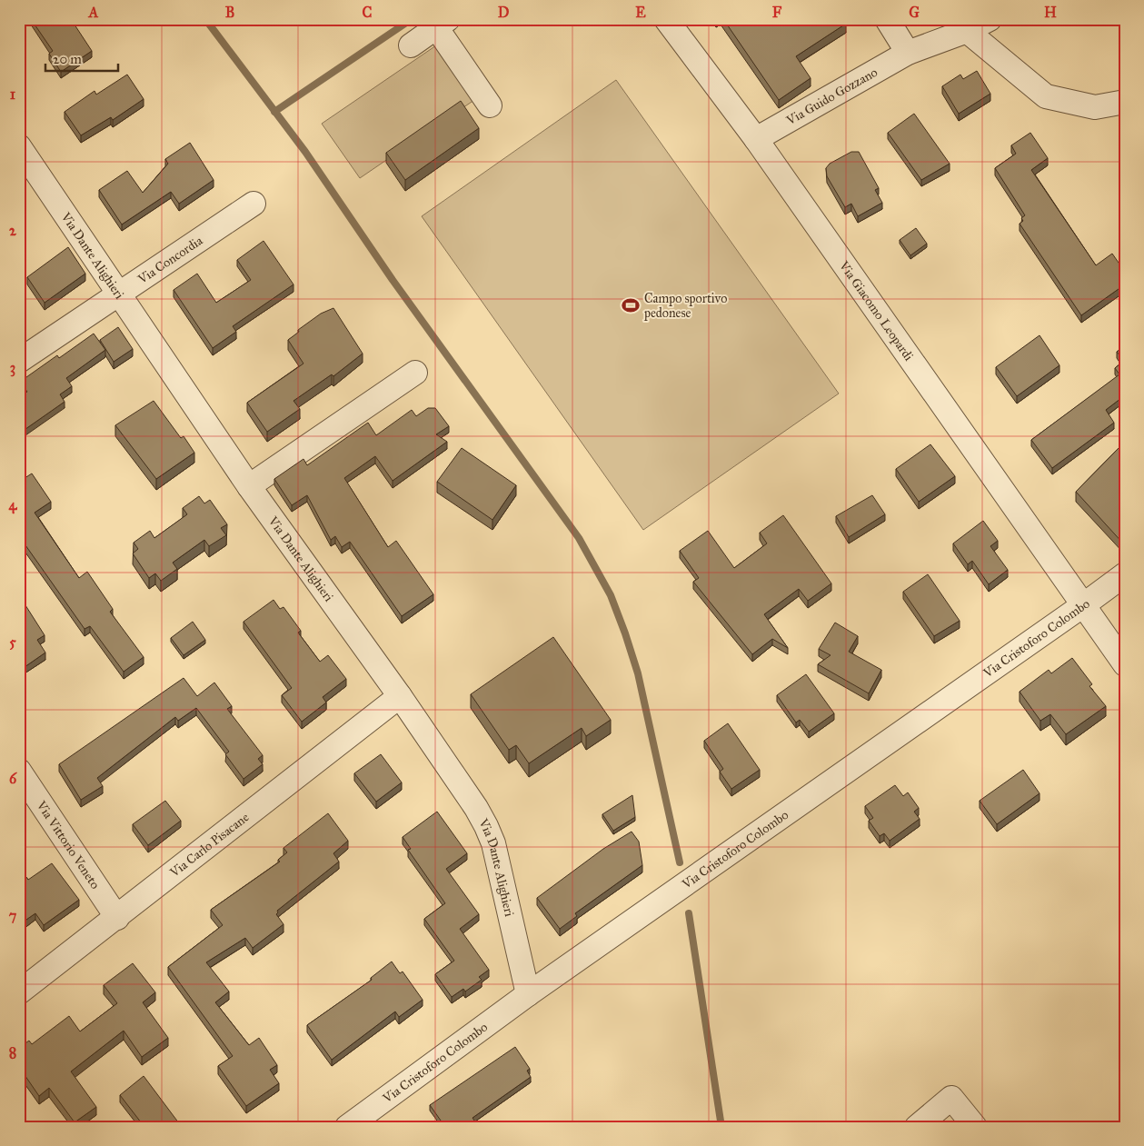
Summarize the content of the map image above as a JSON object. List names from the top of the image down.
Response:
{
  "streets": {
    "street": [
      "Via Guido Gozzano",
      "Via Dante Alighieri",
      "Via Concordia",
      "Via Giacomo Leopardi",
      "Via Cristoforo Colombo",
      "Via Vittorio Veneto",
      "Via Carlo Pisacane"
    ]
  },
  "crossings": [
    ["Via Guido Gozzano", "Via Giacomo Leopardi"],
    ["Via Dante Alighieri", "Via Concordia"],
    ["Via Dante Alighieri", "Via Cristoforo Colombo"],
    ["Via Dante Alighieri", "Via Carlo Pisacane"],
    ["Via Giacomo Leopardi", "Via Cristoforo Colombo"],
    ["Via Vittorio Veneto", "Via Carlo Pisacane"]
  ],
  "places": {
    "sports": ["Campo sportivo pedonese"]
  },
  "scale_bar": "20 m",
  "grid": {
    "columns": [
      "A",
      "B",
      "C",
      "D",
      "E",
      "F",
      "G",
      "H"
    ],
    "rows": [
      "1",
      "2",
      "3",
      "4",
      "5",
      "6",
      "7",
      "8"
    ]
  }
}
